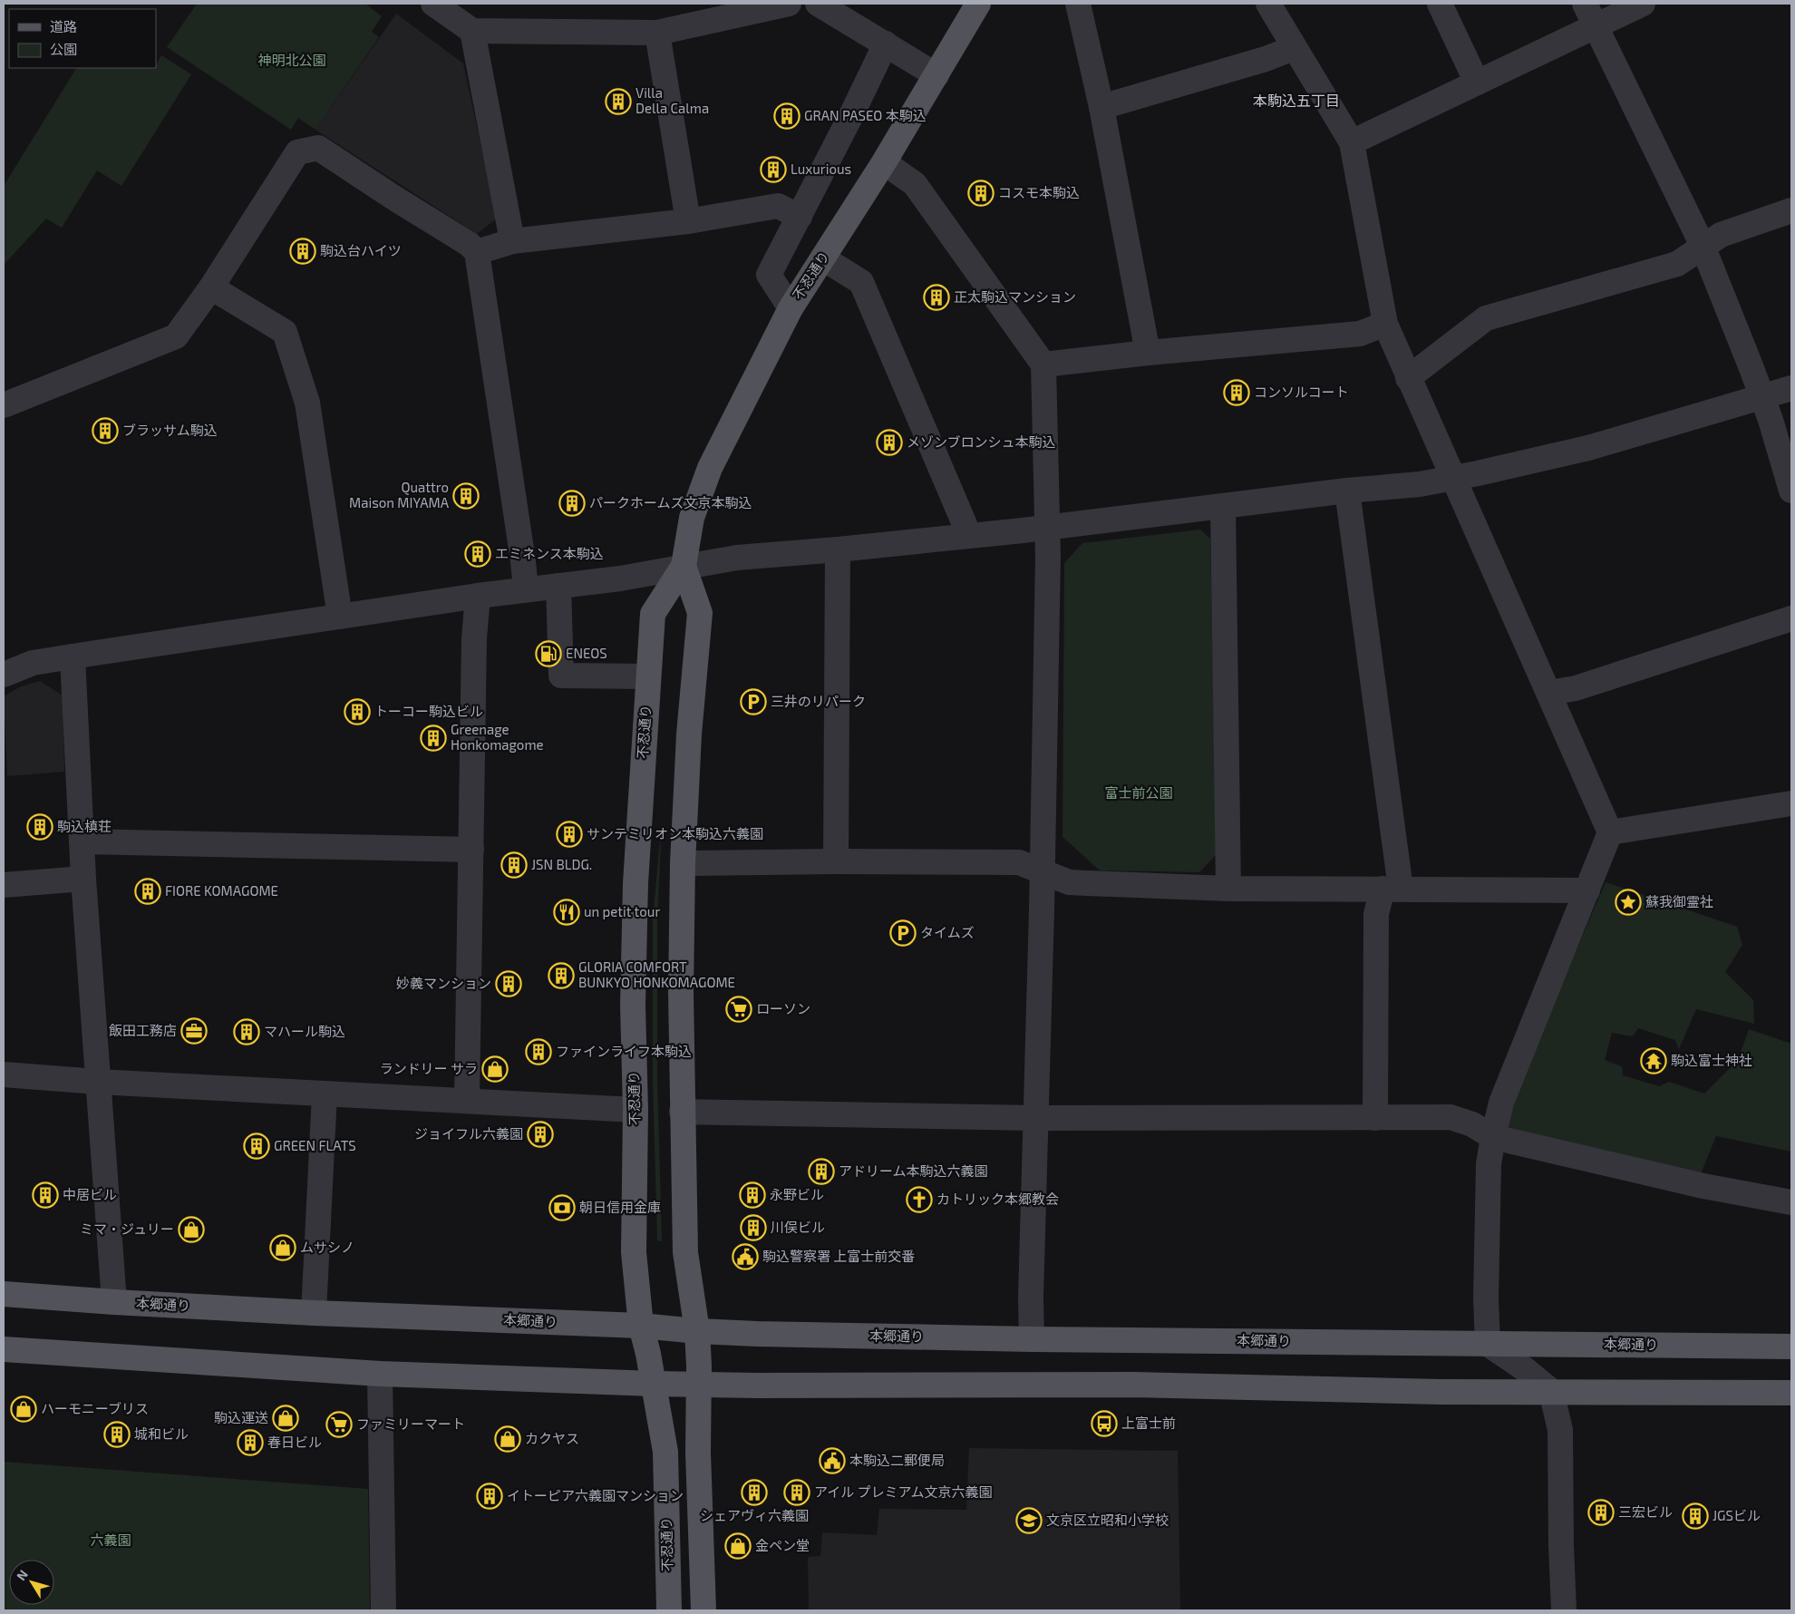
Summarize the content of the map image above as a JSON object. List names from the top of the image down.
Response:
{
  "streets": {
    "main road": ["不忍通り", "本郷通り"]
  },
  "crossings": [
    ["不忍通り", "本郷通り"]
  ],
  "districts": ["本駒込五丁目"],
  "parks": ["神明北公園", "富士前公園", "六義園"],
  "places": {
    "building": [
      "Villa Della Calma",
      "GRAN PASEO 本駒込",
      "Luxurious",
      "コスモ本駒込",
      "駒込台ハイツ",
      "正太駒込マンション",
      "コンソルコート",
      "ブラッサム駒込",
      "メゾンブロンシュ本駒込",
      "Quattro Maison MIYAMA",
      "パークホームズ文京本駒込",
      "エミネンス本駒込",
      "トーコー駒込ビル",
      "Greenage Honkomagome",
      "駒込槙荘",
      "サンテミリオン本駒込六義園",
      "JSN BLDG.",
      "FIORE KOMAGOME",
      "GLORIA COMFORT BUNKYO HONKOMAGOME",
      "妙義マンション",
      "マハール駒込",
      "ファインライフ本駒込",
      "ジョイフル六義園",
      "GREEN FLATS",
      "アドリーム本駒込六義園",
      "中居ビル",
      "永野ビル",
      "川俣ビル",
      "城和ビル",
      "春日ビル",
      "シェアヴィ六義園",
      "アイル プレミアム文京六義園",
      "イトーピア六義園マンション",
      "三宏ビル",
      "JGSビル"
    ],
    "fuel station": ["ENEOS"],
    "parking": ["三井のリパーク", "タイムズ"],
    "place": ["蘇我御霊社"],
    "restaurant": ["un petit tour"],
    "supermarket": ["ローソン", "ファミリーマート"],
    "office": ["飯田工務店"],
    "temple": ["駒込富士神社"],
    "shop": [
      "ランドリー サラ",
      "ミマ・ジュリー",
      "ムサシノ",
      "ハーモニーブリス",
      "駒込運送",
      "カクヤス",
      "金ペン堂"
    ],
    "church": ["カトリック本郷教会"],
    "bank": ["朝日信用金庫"],
    "public building": ["駒込警察署 上富士前交番", "本駒込二郵便局"],
    "bus stop": ["上富士前"],
    "school or university": ["文京区立昭和小学校"]
  },
  "legend": ["道路", "公園"],
  "north": "top left"
}
